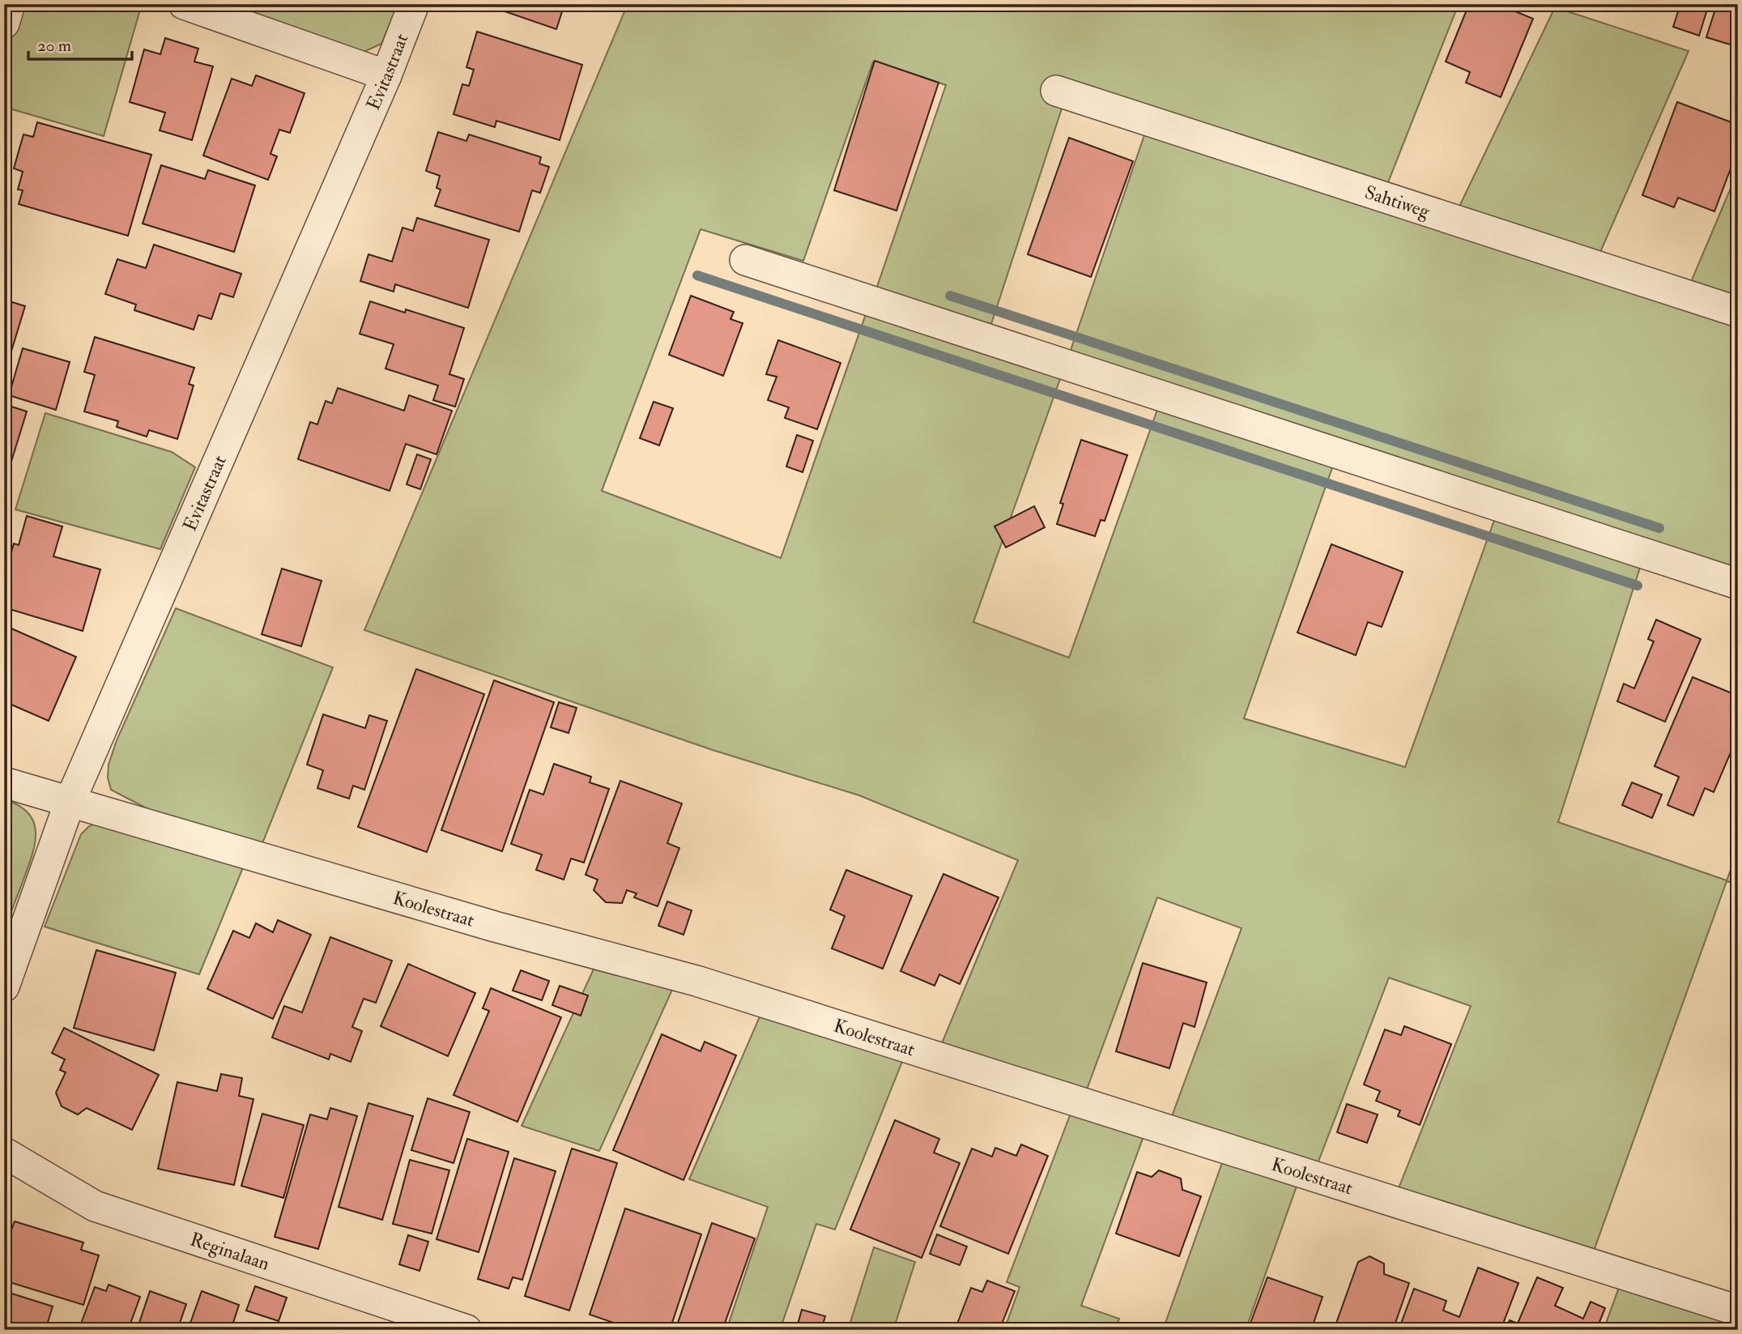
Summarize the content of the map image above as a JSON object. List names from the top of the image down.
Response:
{
  "streets": {
    "street": [
      "Evitastraat",
      "Sahtiweg",
      "Koolestraat",
      "Reginalaan"
    ]
  },
  "crossings": [
    ["Evitastraat", "Koolestraat"]
  ],
  "scale_bar": "20 m"
}
